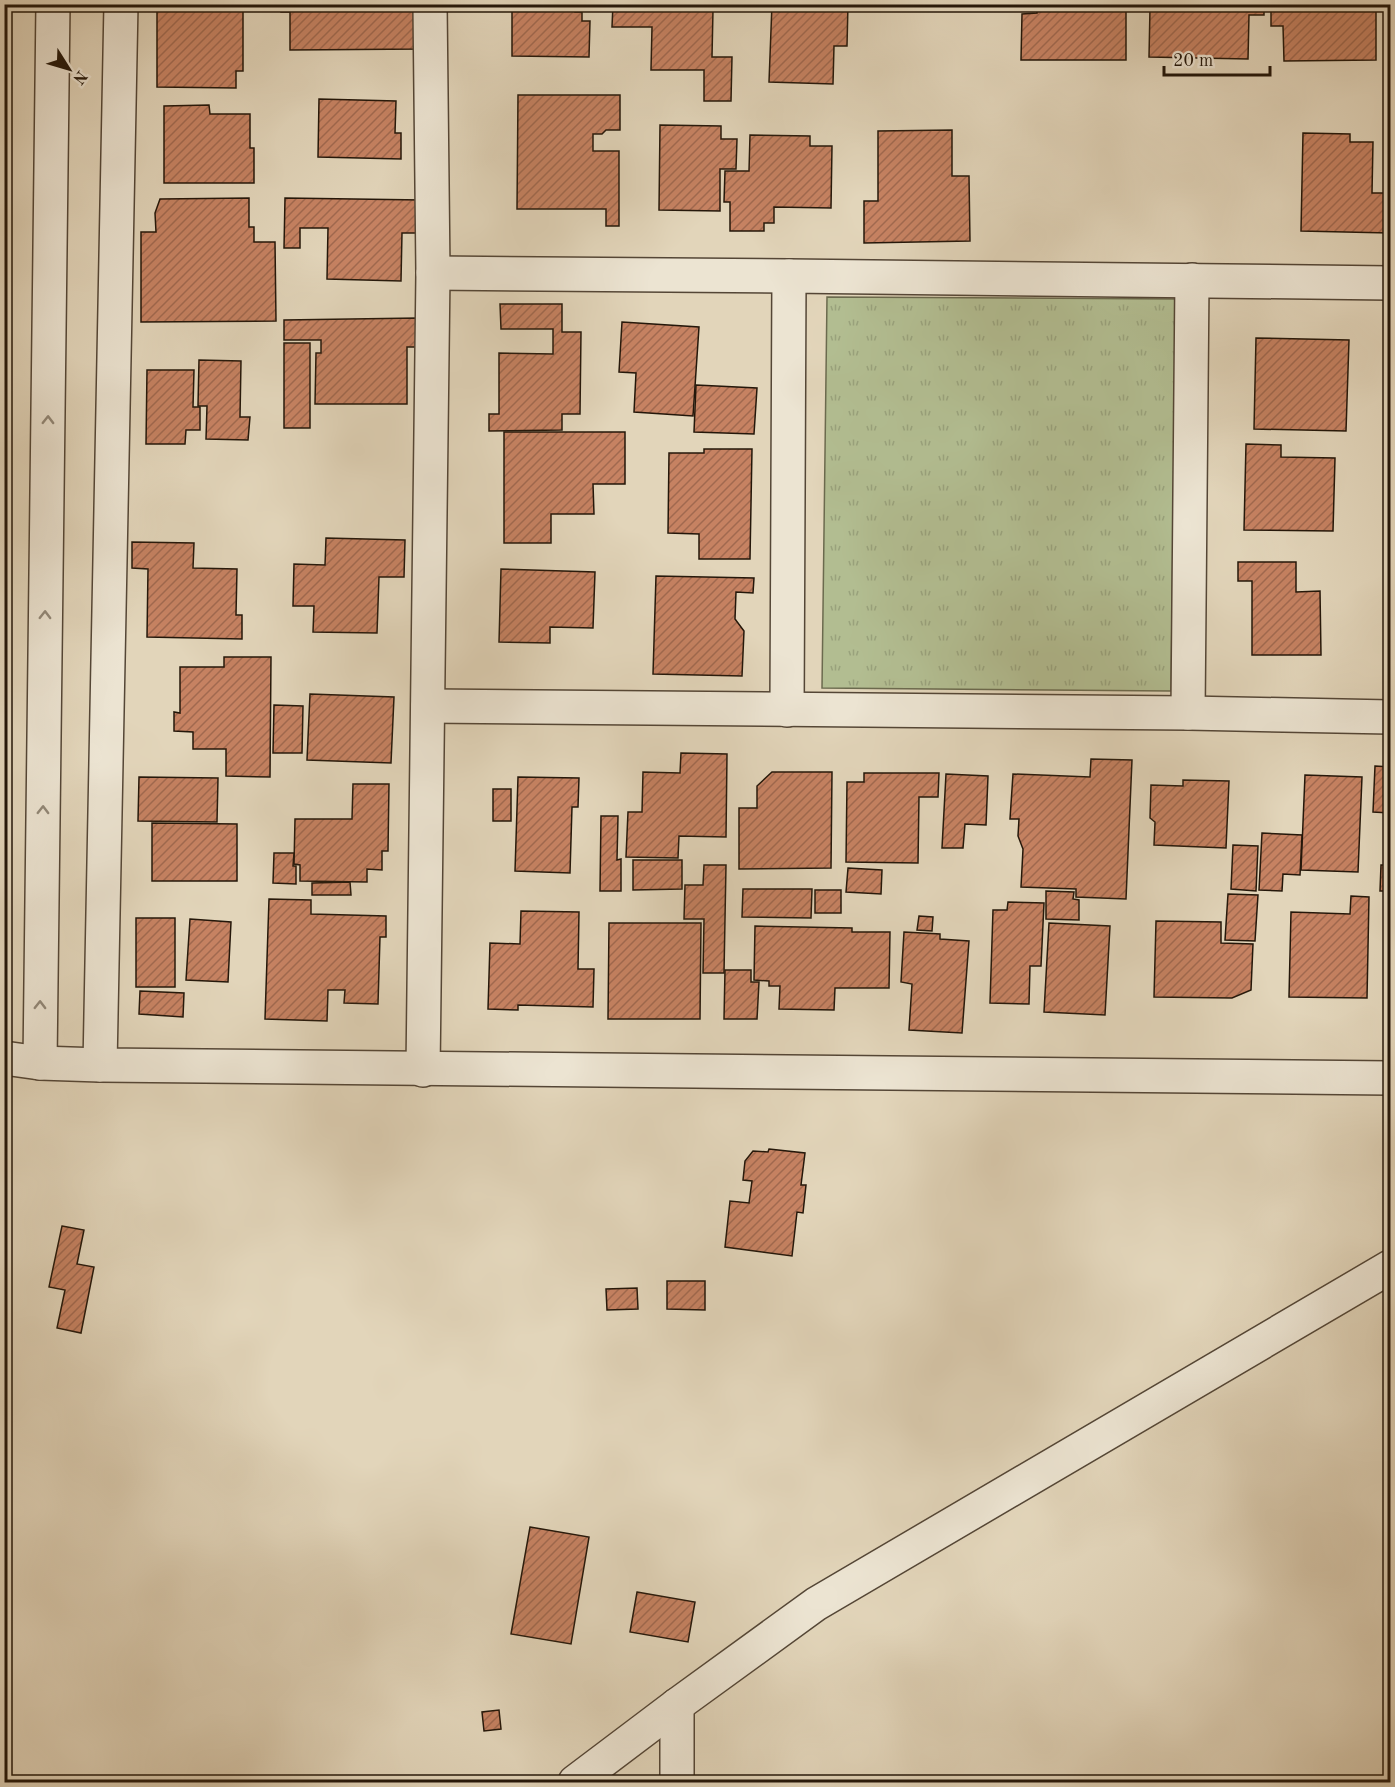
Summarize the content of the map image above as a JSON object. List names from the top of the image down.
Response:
{
  "scale_bar": "20 m",
  "north": "bottom right"
}
